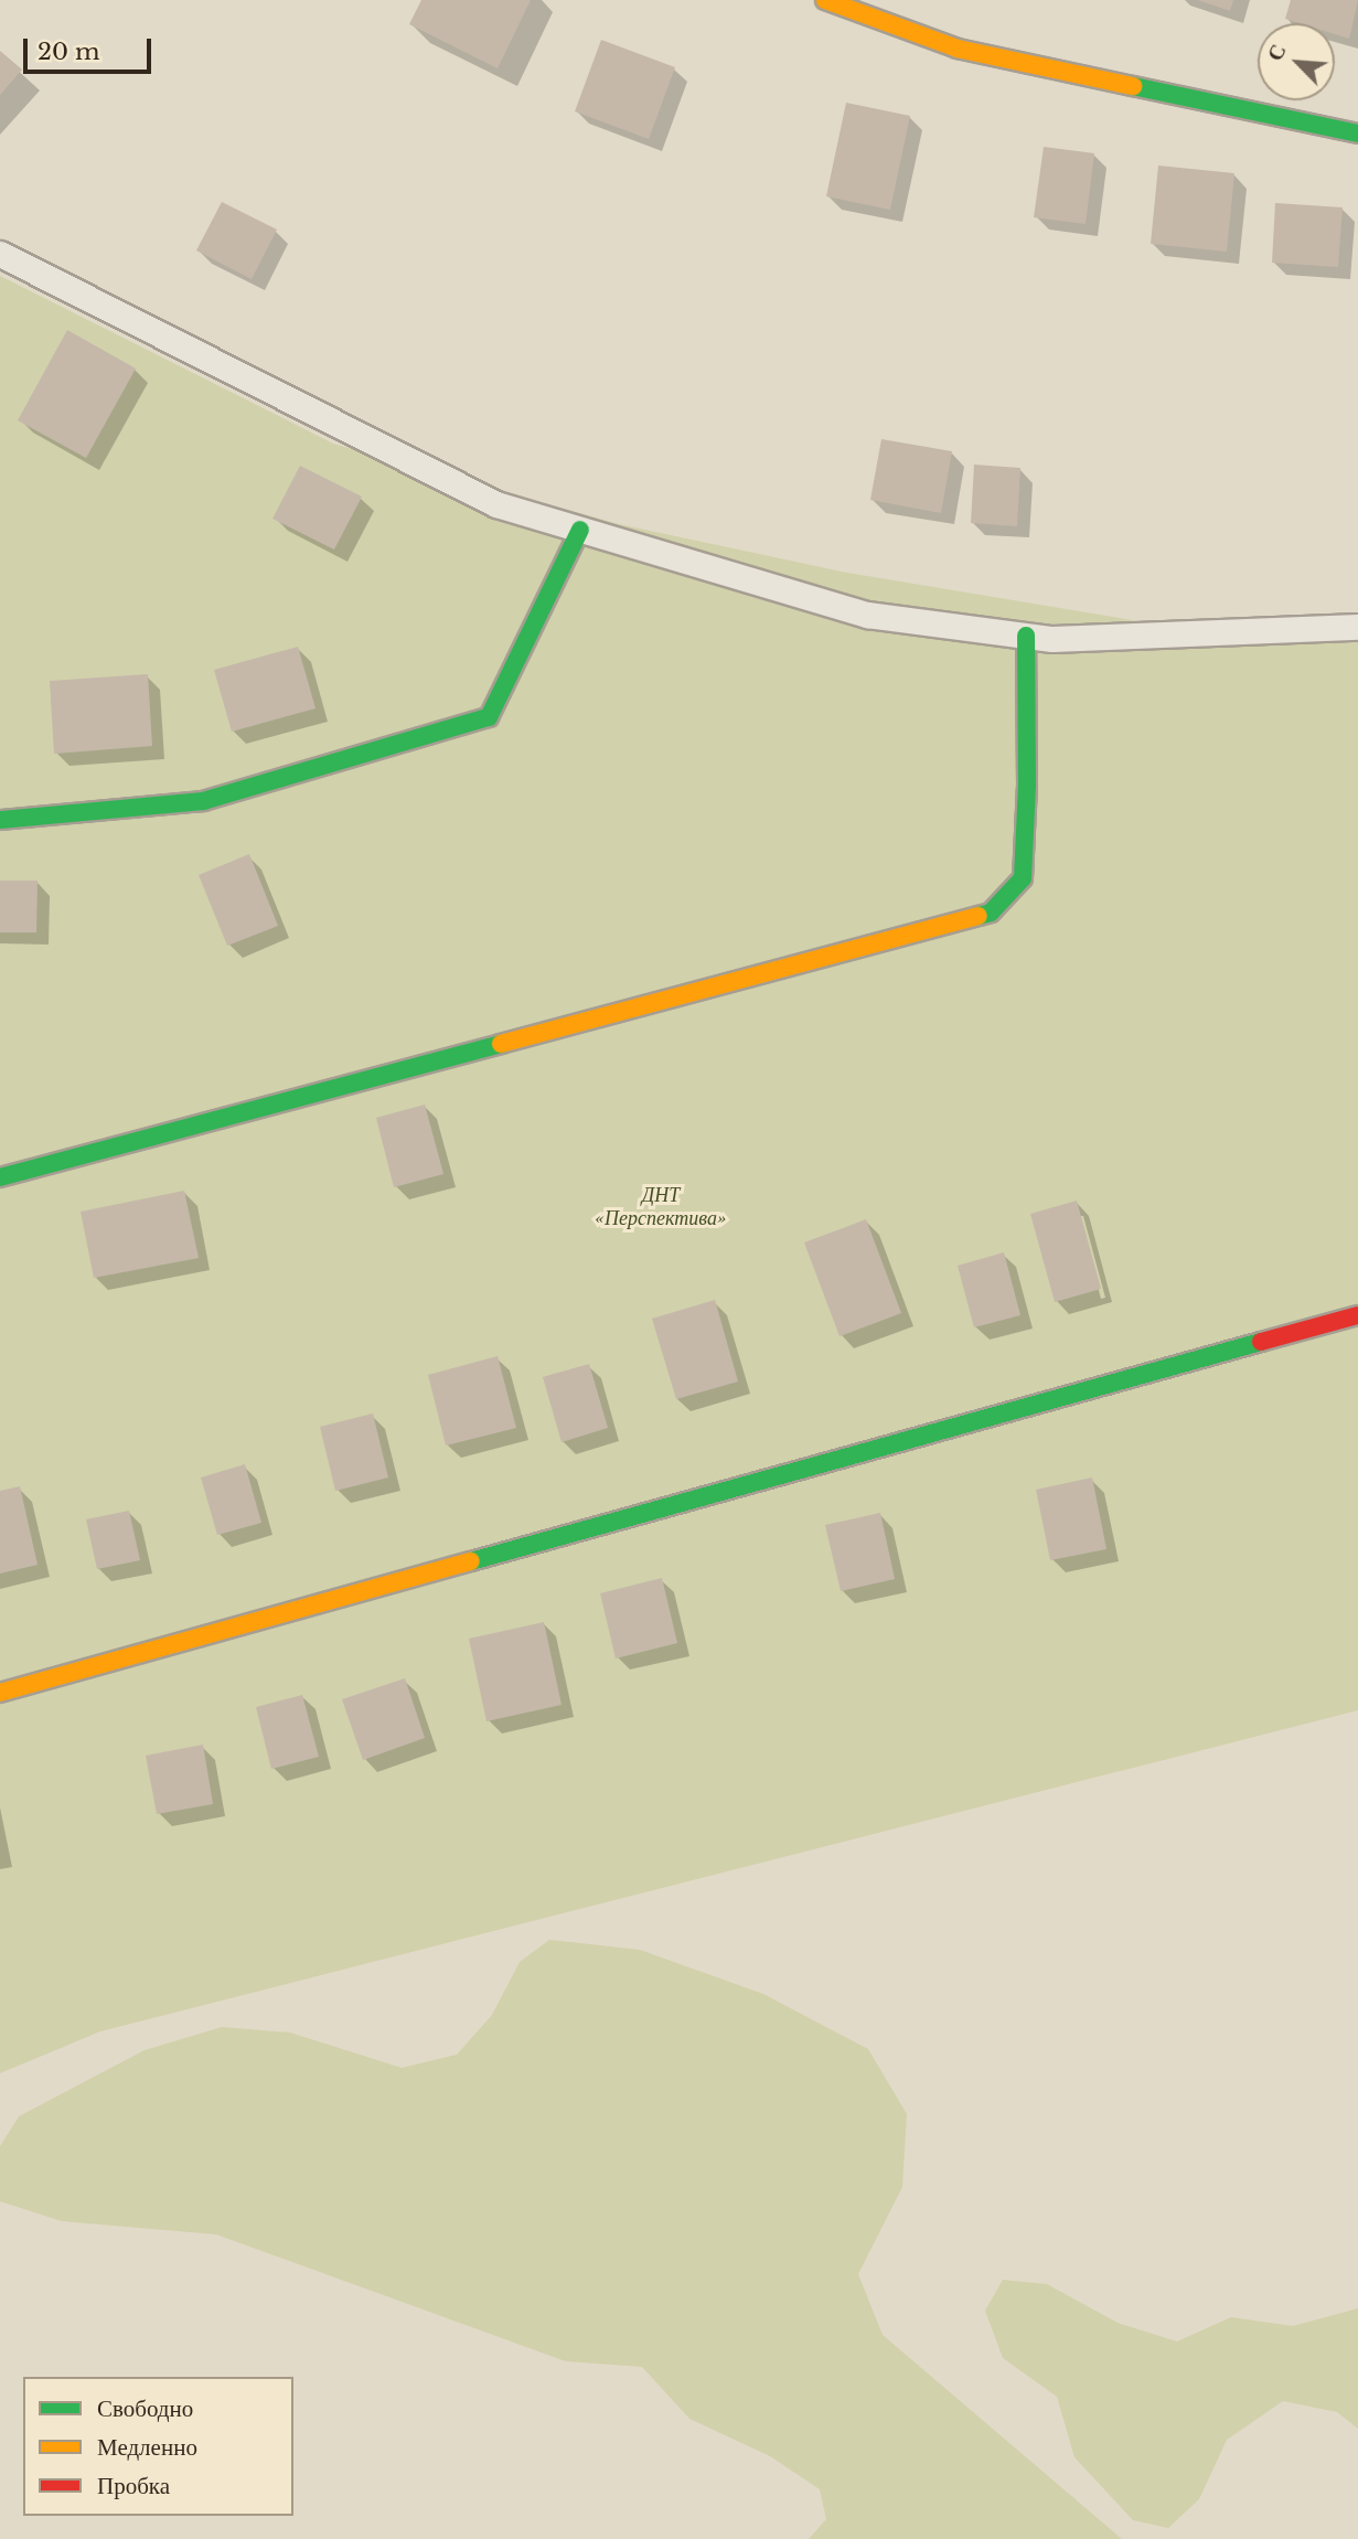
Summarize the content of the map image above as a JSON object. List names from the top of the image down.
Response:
{
  "parks": ["ДНТ «Перспектива»"],
  "legend": ["Свободно", "Медленно", "Пробка"],
  "scale_bar": "20 m",
  "north": "top left"
}
